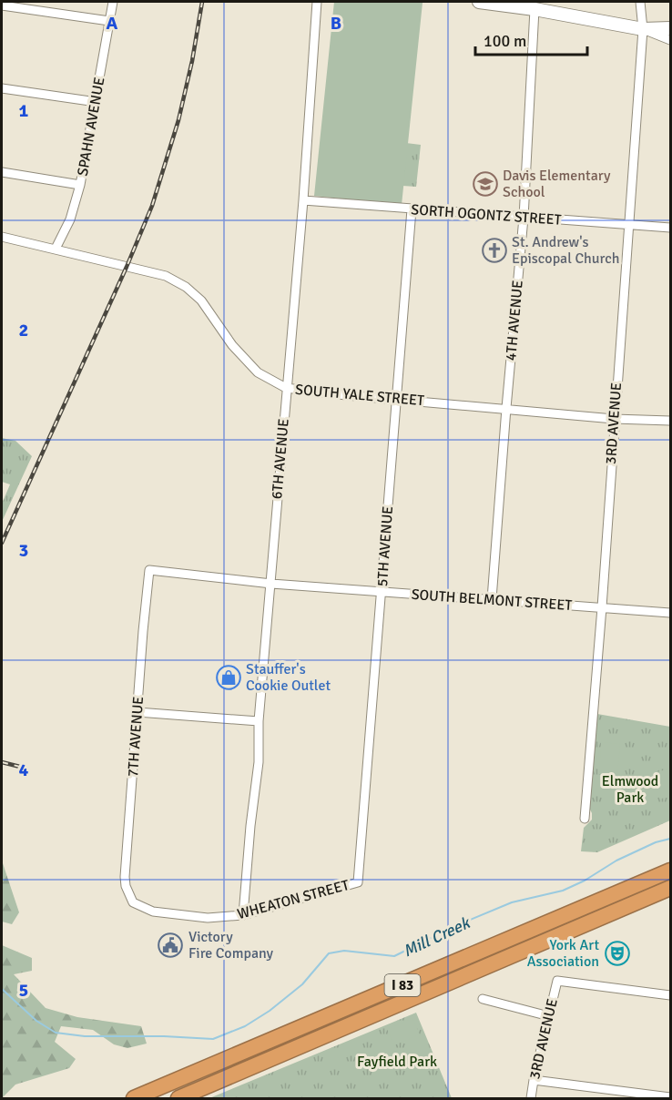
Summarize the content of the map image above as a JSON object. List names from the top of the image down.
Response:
{
  "streets": {
    "highway": ["I 83"],
    "street": [
      "SPAHN AVENUE",
      "SORTH OGONTZ STREET",
      "4TH AVENUE",
      "SOUTH YALE STREET",
      "3RD AVENUE",
      "6TH AVENUE",
      "5TH AVENUE",
      "SOUTH BELMONT STREET",
      "7TH AVENUE",
      "WHEATON STREET"
    ]
  },
  "crossings": [
    ["SPAHN AVENUE", "SOUTH YALE STREET"],
    ["SORTH OGONTZ STREET", "4TH AVENUE"],
    ["SORTH OGONTZ STREET", "3RD AVENUE"],
    ["SORTH OGONTZ STREET", "6TH AVENUE"],
    ["SORTH OGONTZ STREET", "5TH AVENUE"],
    ["4TH AVENUE", "SOUTH YALE STREET"],
    ["4TH AVENUE", "SOUTH BELMONT STREET"],
    ["SOUTH YALE STREET", "3RD AVENUE"],
    ["SOUTH YALE STREET", "6TH AVENUE"],
    ["SOUTH YALE STREET", "5TH AVENUE"],
    ["3RD AVENUE", "SOUTH BELMONT STREET"],
    ["6TH AVENUE", "SOUTH BELMONT STREET"],
    ["6TH AVENUE", "WHEATON STREET"],
    ["5TH AVENUE", "SOUTH BELMONT STREET"],
    ["5TH AVENUE", "WHEATON STREET"],
    ["SOUTH BELMONT STREET", "7TH AVENUE"],
    ["7TH AVENUE", "WHEATON STREET"]
  ],
  "water": ["Mill Creek"],
  "parks": ["Elmwood Park", "Fayfield Park"],
  "places": {
    "school or university": ["Davis Elementary School"],
    "church": ["St. Andrew's Episcopal Church"],
    "shop": ["Stauffer's Cookie Outlet"],
    "public building": ["Victory Fire Company"],
    "theatre": ["York Art Association"]
  },
  "scale_bar": "100 m",
  "grid": {
    "columns": ["A", "B"],
    "rows": [
      "1",
      "2",
      "3",
      "4",
      "5"
    ]
  }
}
